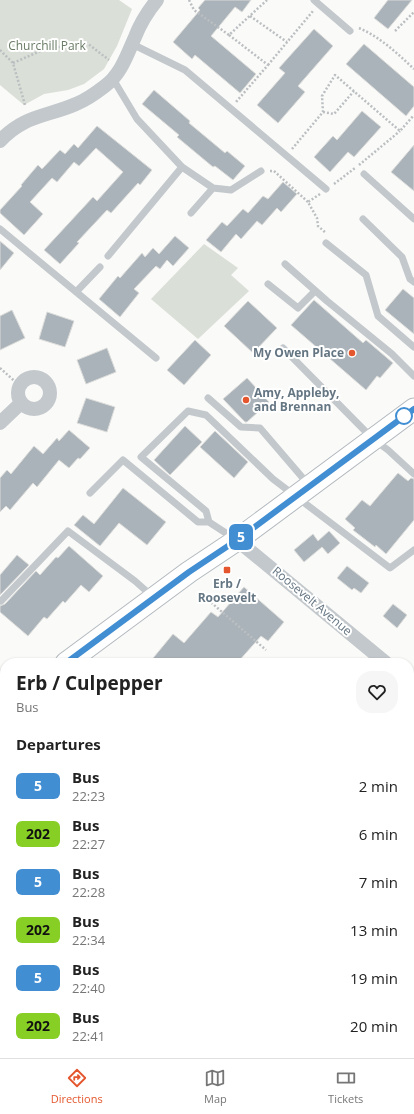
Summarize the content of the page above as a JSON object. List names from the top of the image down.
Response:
{
  "streets": {
    "street": ["Roosevelt Avenue"]
  },
  "parks": ["Churchill Park"],
  "places": {
    "other": ["My Owen Place", "Amy, Appleby, and Brennan"],
    "transit": ["Erb / Roosevelt"]
  },
  "lines": ["bus line 5"],
  "page": {
    "on_map": "5",
    "heading": [
      ["Erb / Culpepper", "Bus"],
      "Departures"
    ],
    "list": [
      {
        "mark": "5",
        "name": "Bus",
        "note": "22:23",
        "value": "2 min"
      },
      {
        "mark": "202",
        "name": "Bus",
        "note": "22:27",
        "value": "6 min"
      },
      {
        "mark": "5",
        "name": "Bus",
        "note": "22:28",
        "value": "7 min"
      },
      {
        "mark": "202",
        "name": "Bus",
        "note": "22:34",
        "value": "13 min"
      },
      {
        "mark": "5",
        "name": "Bus",
        "note": "22:40",
        "value": "19 min"
      },
      {
        "mark": "202",
        "name": "Bus",
        "note": "22:41",
        "value": "20 min"
      }
    ],
    "tabs": ["Directions", "Map", "Tickets"]
  }
}
